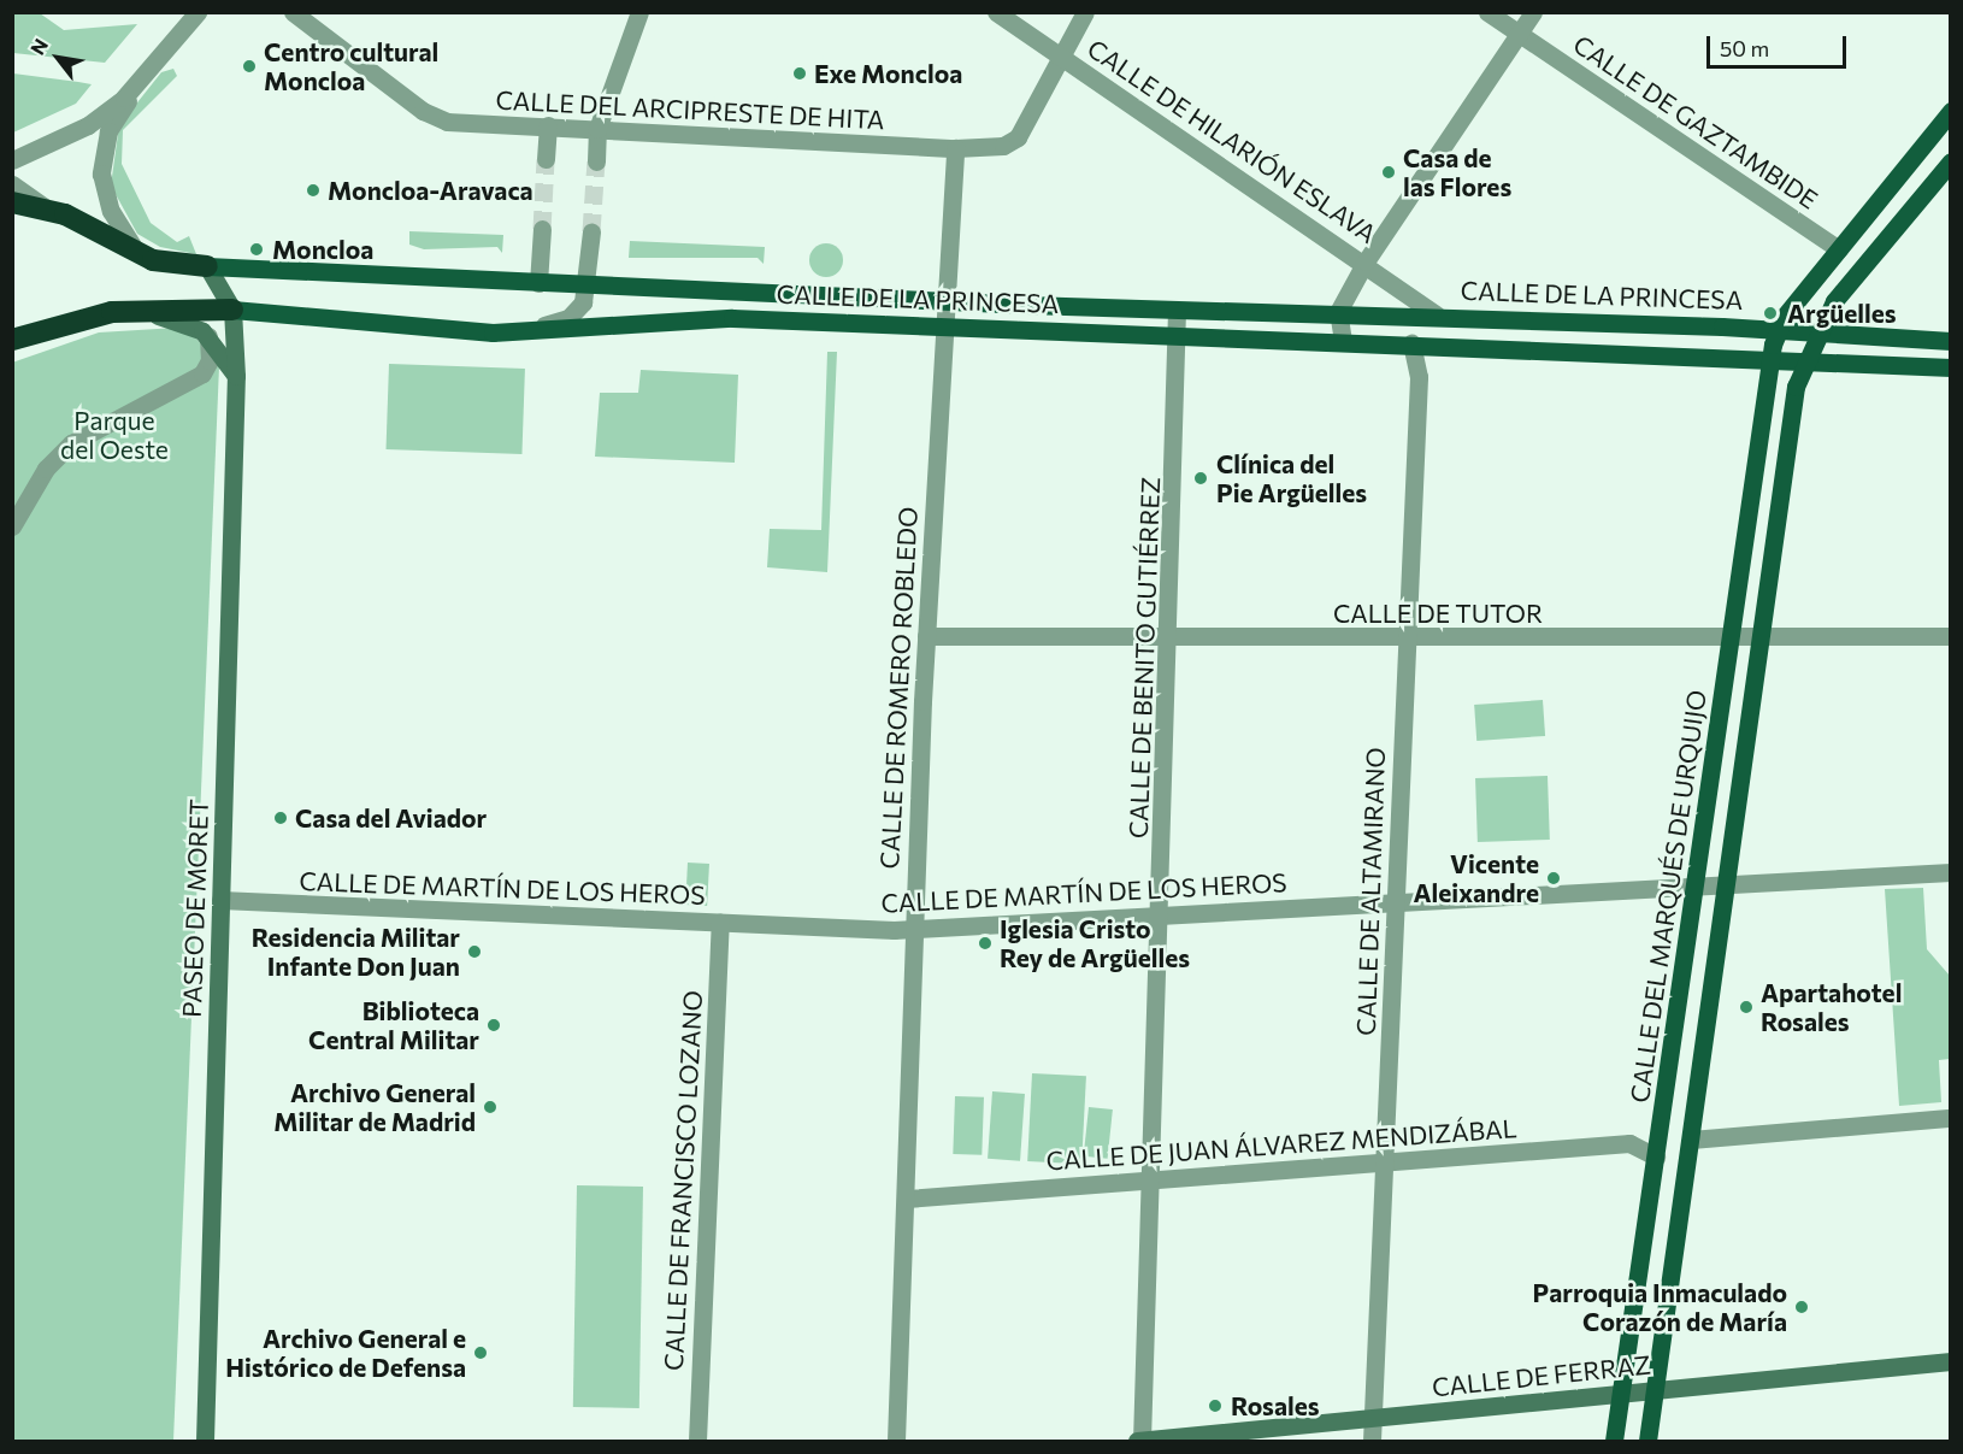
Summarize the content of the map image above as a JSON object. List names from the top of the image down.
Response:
{
  "streets": {
    "highway": ["CALLE DE LA PRINCESA"],
    "main road": ["CALLE DEL MARQUÉS DE URQUIJO", "PASEO DE MORET", "CALLE DE FERRAZ"],
    "street": [
      "CALLE DEL ARCIPRESTE DE HITA",
      "CALLE DE GAZTAMBIDE",
      "CALLE DE HILARIÓN ESLAVA",
      "CALLE DE TUTOR",
      "CALLE DE BENITO GUTIÉRREZ",
      "CALLE DE ROMERO ROBLEDO",
      "CALLE DE MARTÍN DE LOS HEROS",
      "CALLE DE ALTAMIRANO",
      "CALLE DE JUAN ÁLVAREZ MENDIZÁBAL",
      "CALLE DE FRANCISCO LOZANO"
    ]
  },
  "crossings": [
    ["CALLE DEL ARCIPRESTE DE HITA", "CALLE DE HILARIÓN ESLAVA"],
    ["CALLE DEL ARCIPRESTE DE HITA", "CALLE DE ROMERO ROBLEDO"],
    ["CALLE DE HILARIÓN ESLAVA", "CALLE DE LA PRINCESA"],
    ["CALLE DE LA PRINCESA", "CALLE DE BENITO GUTIÉRREZ"],
    ["CALLE DE LA PRINCESA", "CALLE DE ROMERO ROBLEDO"],
    ["CALLE DE LA PRINCESA", "CALLE DE ALTAMIRANO"],
    ["CALLE DE LA PRINCESA", "CALLE DEL MARQUÉS DE URQUIJO"],
    ["CALLE DE LA PRINCESA", "PASEO DE MORET"],
    ["CALLE DE TUTOR", "CALLE DE BENITO GUTIÉRREZ"],
    ["CALLE DE TUTOR", "CALLE DE ROMERO ROBLEDO"],
    ["CALLE DE TUTOR", "CALLE DE ALTAMIRANO"],
    ["CALLE DE TUTOR", "CALLE DEL MARQUÉS DE URQUIJO"],
    ["CALLE DE BENITO GUTIÉRREZ", "CALLE DE MARTÍN DE LOS HEROS"],
    ["CALLE DE BENITO GUTIÉRREZ", "CALLE DE JUAN ÁLVAREZ MENDIZÁBAL"],
    ["CALLE DE BENITO GUTIÉRREZ", "CALLE DE FERRAZ"],
    ["CALLE DE ROMERO ROBLEDO", "CALLE DE MARTÍN DE LOS HEROS"],
    ["CALLE DE ROMERO ROBLEDO", "CALLE DE JUAN ÁLVAREZ MENDIZÁBAL"],
    ["CALLE DE MARTÍN DE LOS HEROS", "CALLE DE ALTAMIRANO"],
    ["CALLE DE MARTÍN DE LOS HEROS", "CALLE DEL MARQUÉS DE URQUIJO"],
    ["CALLE DE MARTÍN DE LOS HEROS", "PASEO DE MORET"],
    ["CALLE DE MARTÍN DE LOS HEROS", "CALLE DE FRANCISCO LOZANO"],
    ["CALLE DE ALTAMIRANO", "CALLE DE JUAN ÁLVAREZ MENDIZÁBAL"],
    ["CALLE DE ALTAMIRANO", "CALLE DE FERRAZ"],
    ["CALLE DEL MARQUÉS DE URQUIJO", "CALLE DE JUAN ÁLVAREZ MENDIZÁBAL"],
    ["CALLE DEL MARQUÉS DE URQUIJO", "CALLE DE FERRAZ"]
  ],
  "parks": ["Parque del Oeste"],
  "places": [
    "Centro cultural Moncloa",
    "Exe Moncloa",
    "Casa de las Flores",
    "Moncloa-Aravaca",
    "Moncloa",
    "Argüelles",
    "Clínica del Pie Argüelles",
    "Casa del Aviador",
    "Vicente Aleixandre",
    "Iglesia Cristo Rey de Argüelles",
    "Residencia Militar Infante Don Juan",
    "Apartahotel Rosales",
    "Biblioteca Central Militar",
    "Archivo General Militar de Madrid",
    "Parroquia Inmaculado Corazón de María",
    "Archivo General e Histórico de Defensa",
    "Rosales"
  ],
  "scale_bar": "50 m",
  "north": "top left"
}
